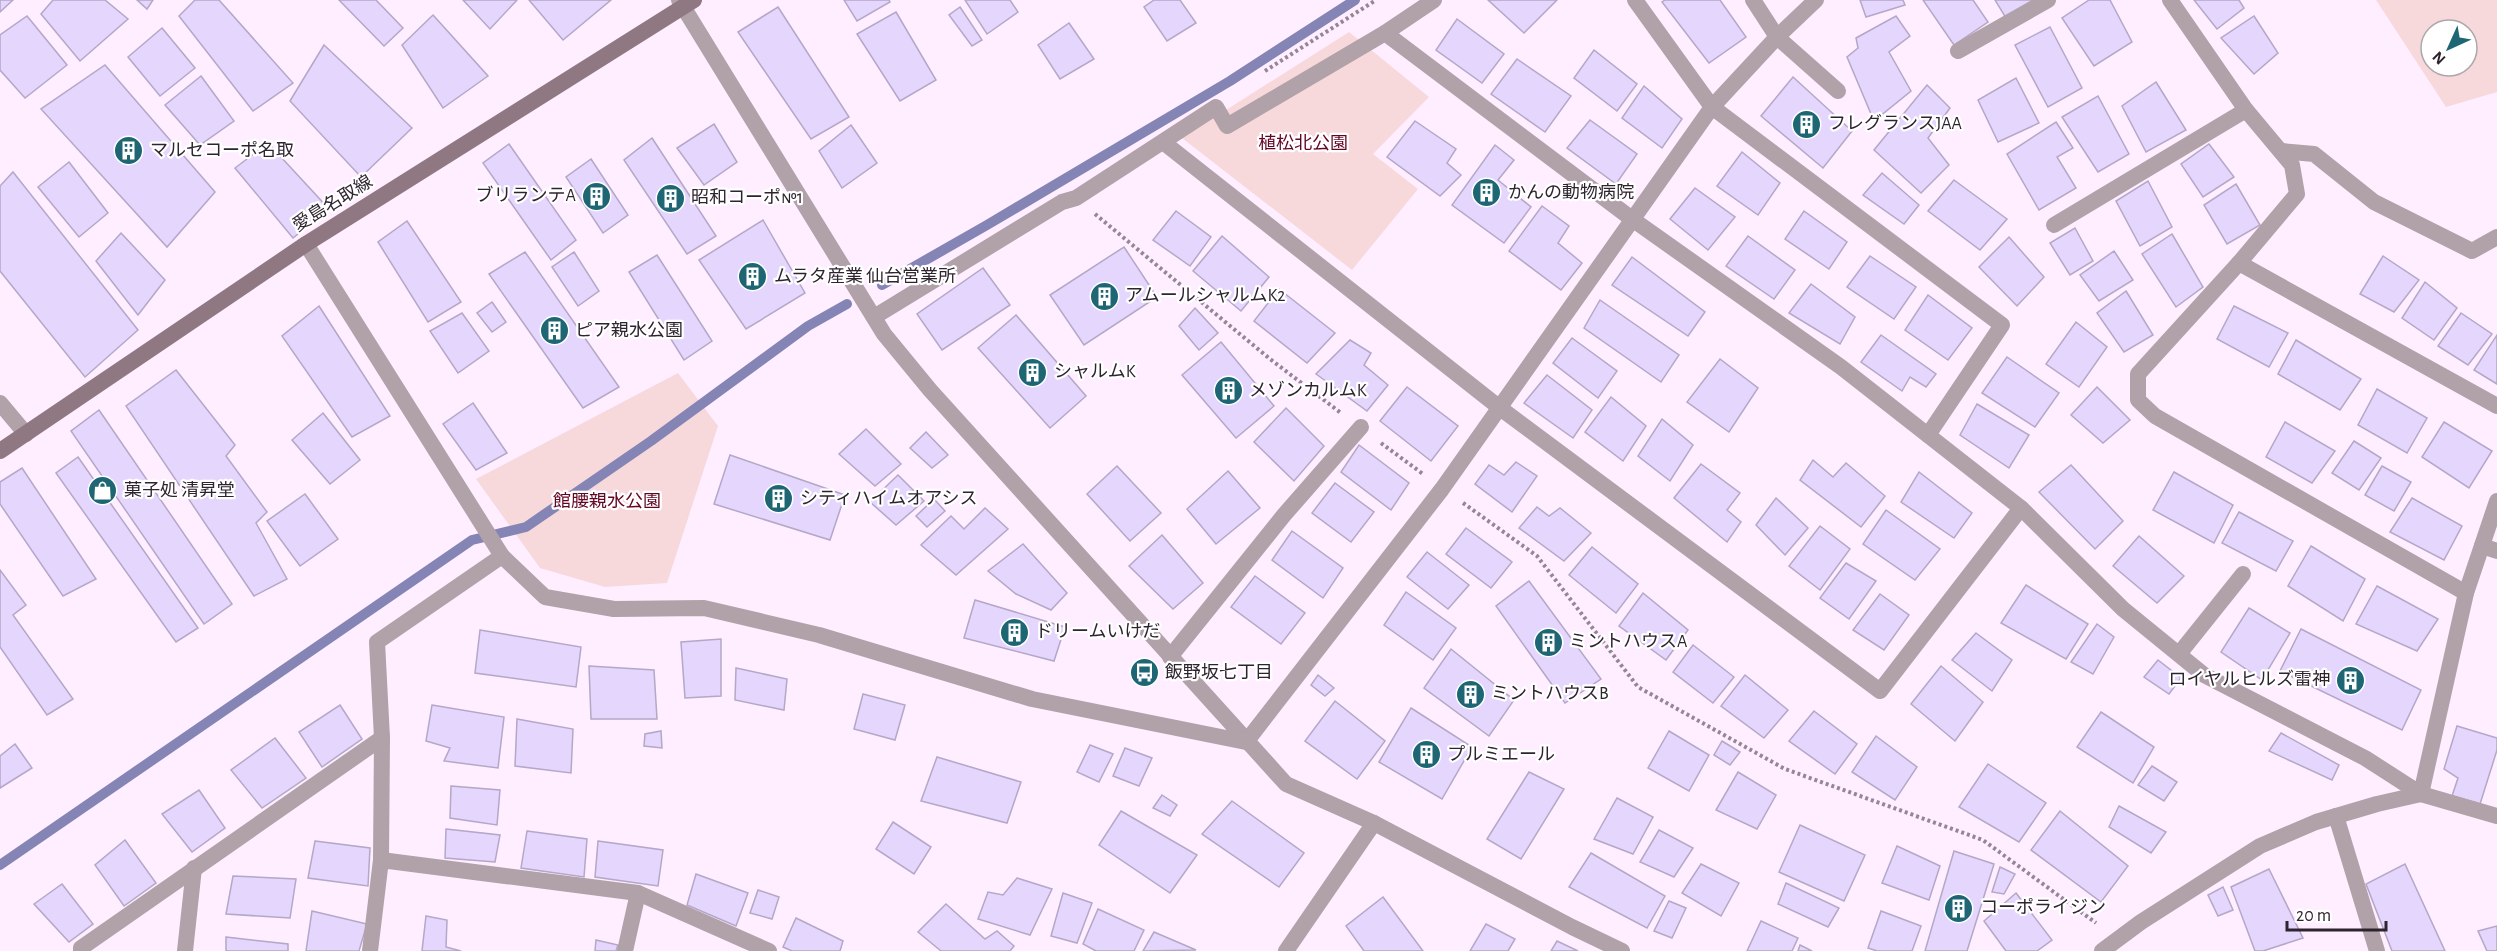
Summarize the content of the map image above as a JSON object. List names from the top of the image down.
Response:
{
  "streets": {
    "main road": ["愛島名取線"]
  },
  "parks": ["植松北公園", "館腰親水公園"],
  "places": {
    "building": [
      "フレグランスJAA",
      "マルセコーポ名取",
      "かんの動物病院",
      "ブリランテA",
      "昭和コーポ№1",
      "ムラタ産業 仙台営業所",
      "アムールシャルムK2",
      "ピア親水公園",
      "シャルムK",
      "メゾンカルムK",
      "シティハイムオアシス",
      "ドリームいけだ",
      "ミントハウスA",
      "ロイヤルヒルズ雷神",
      "ミントハウスB",
      "プルミエール",
      "コーポライジン"
    ],
    "shop": ["菓子処 清昇堂"],
    "bus stop": ["飯野坂七丁目"]
  },
  "scale_bar": "20 m",
  "north": "bottom left"
}
